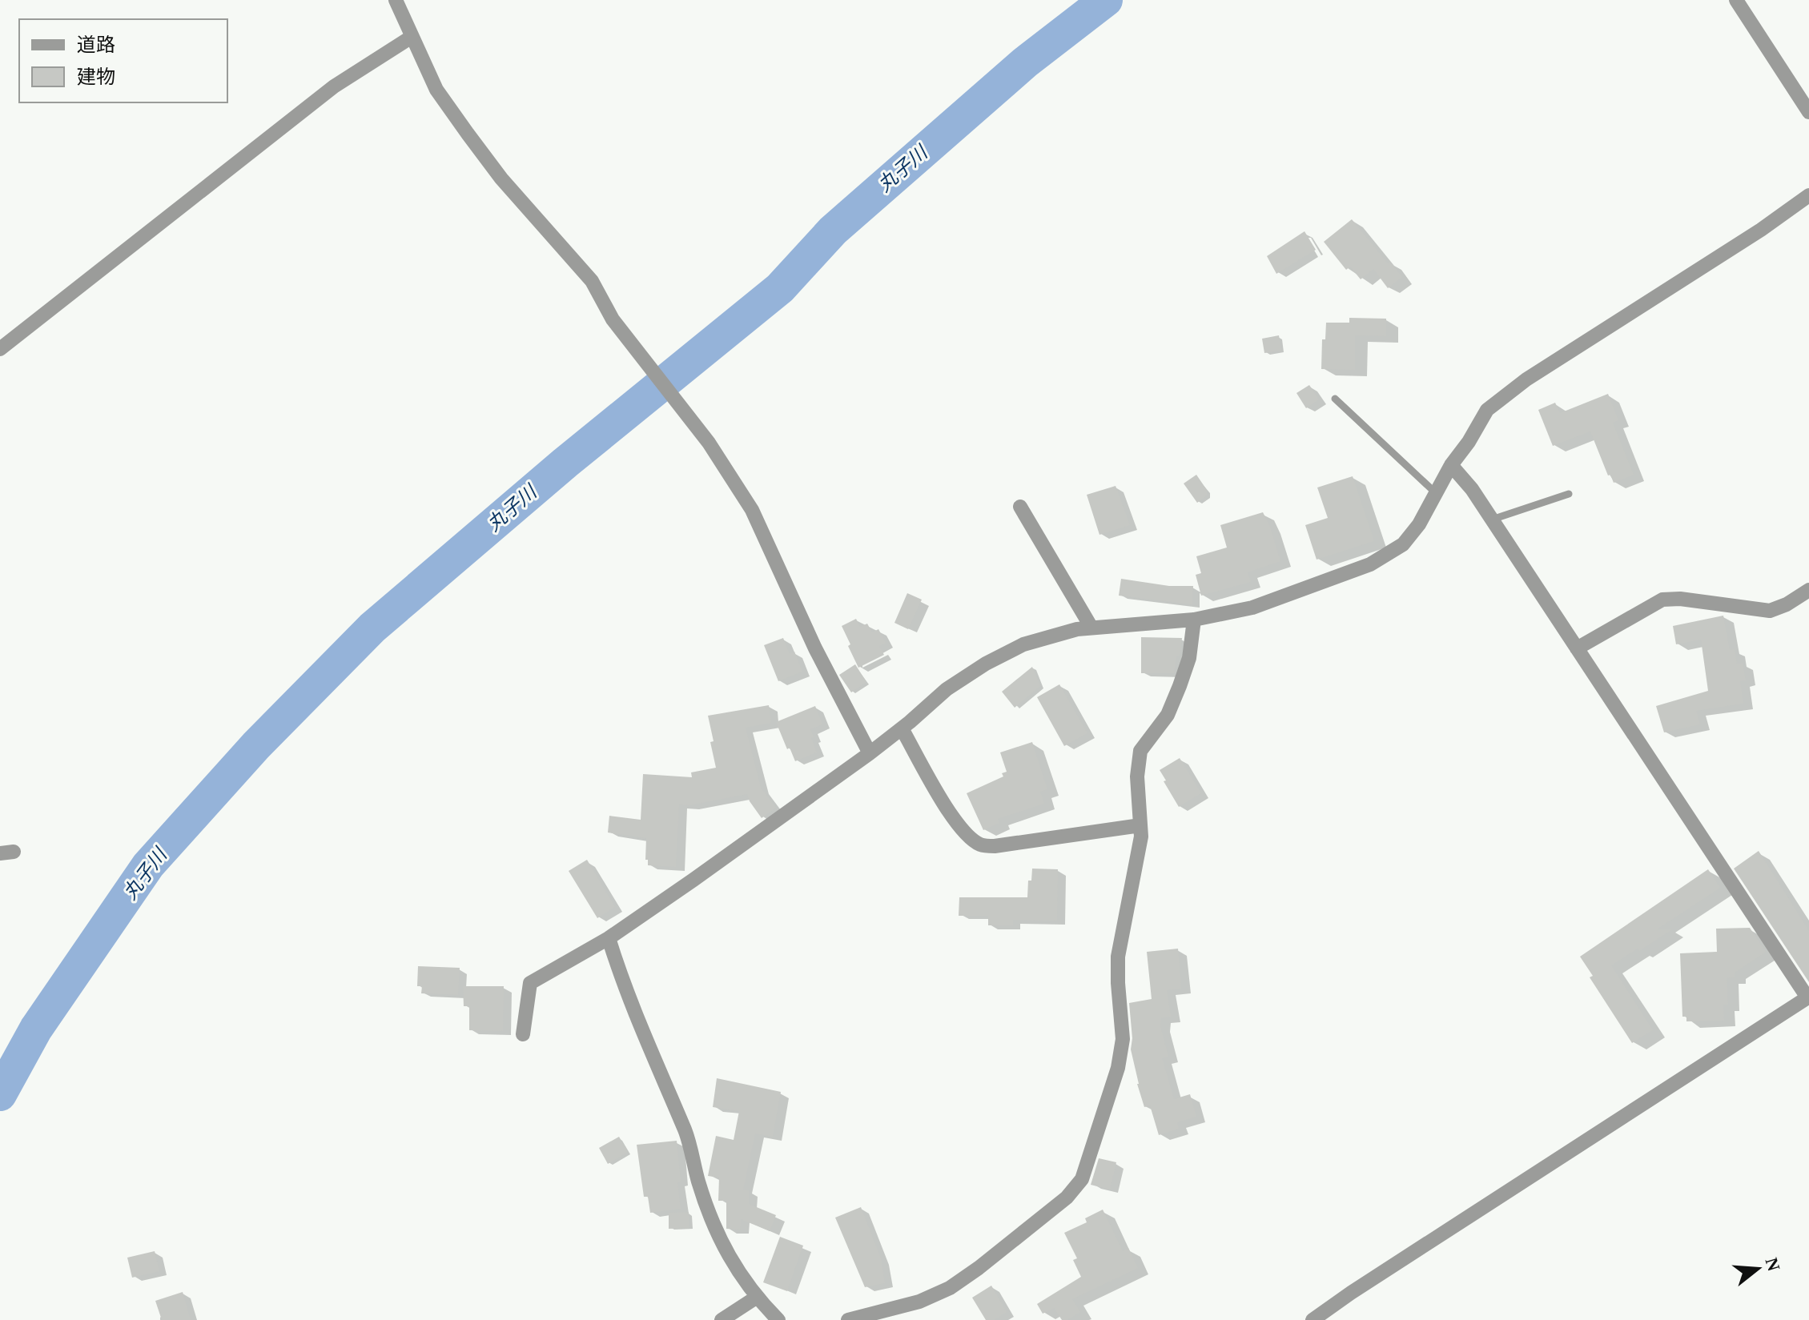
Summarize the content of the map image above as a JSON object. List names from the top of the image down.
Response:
{
  "water": ["丸子川"],
  "legend": ["道路", "建物"],
  "north": "right"
}
